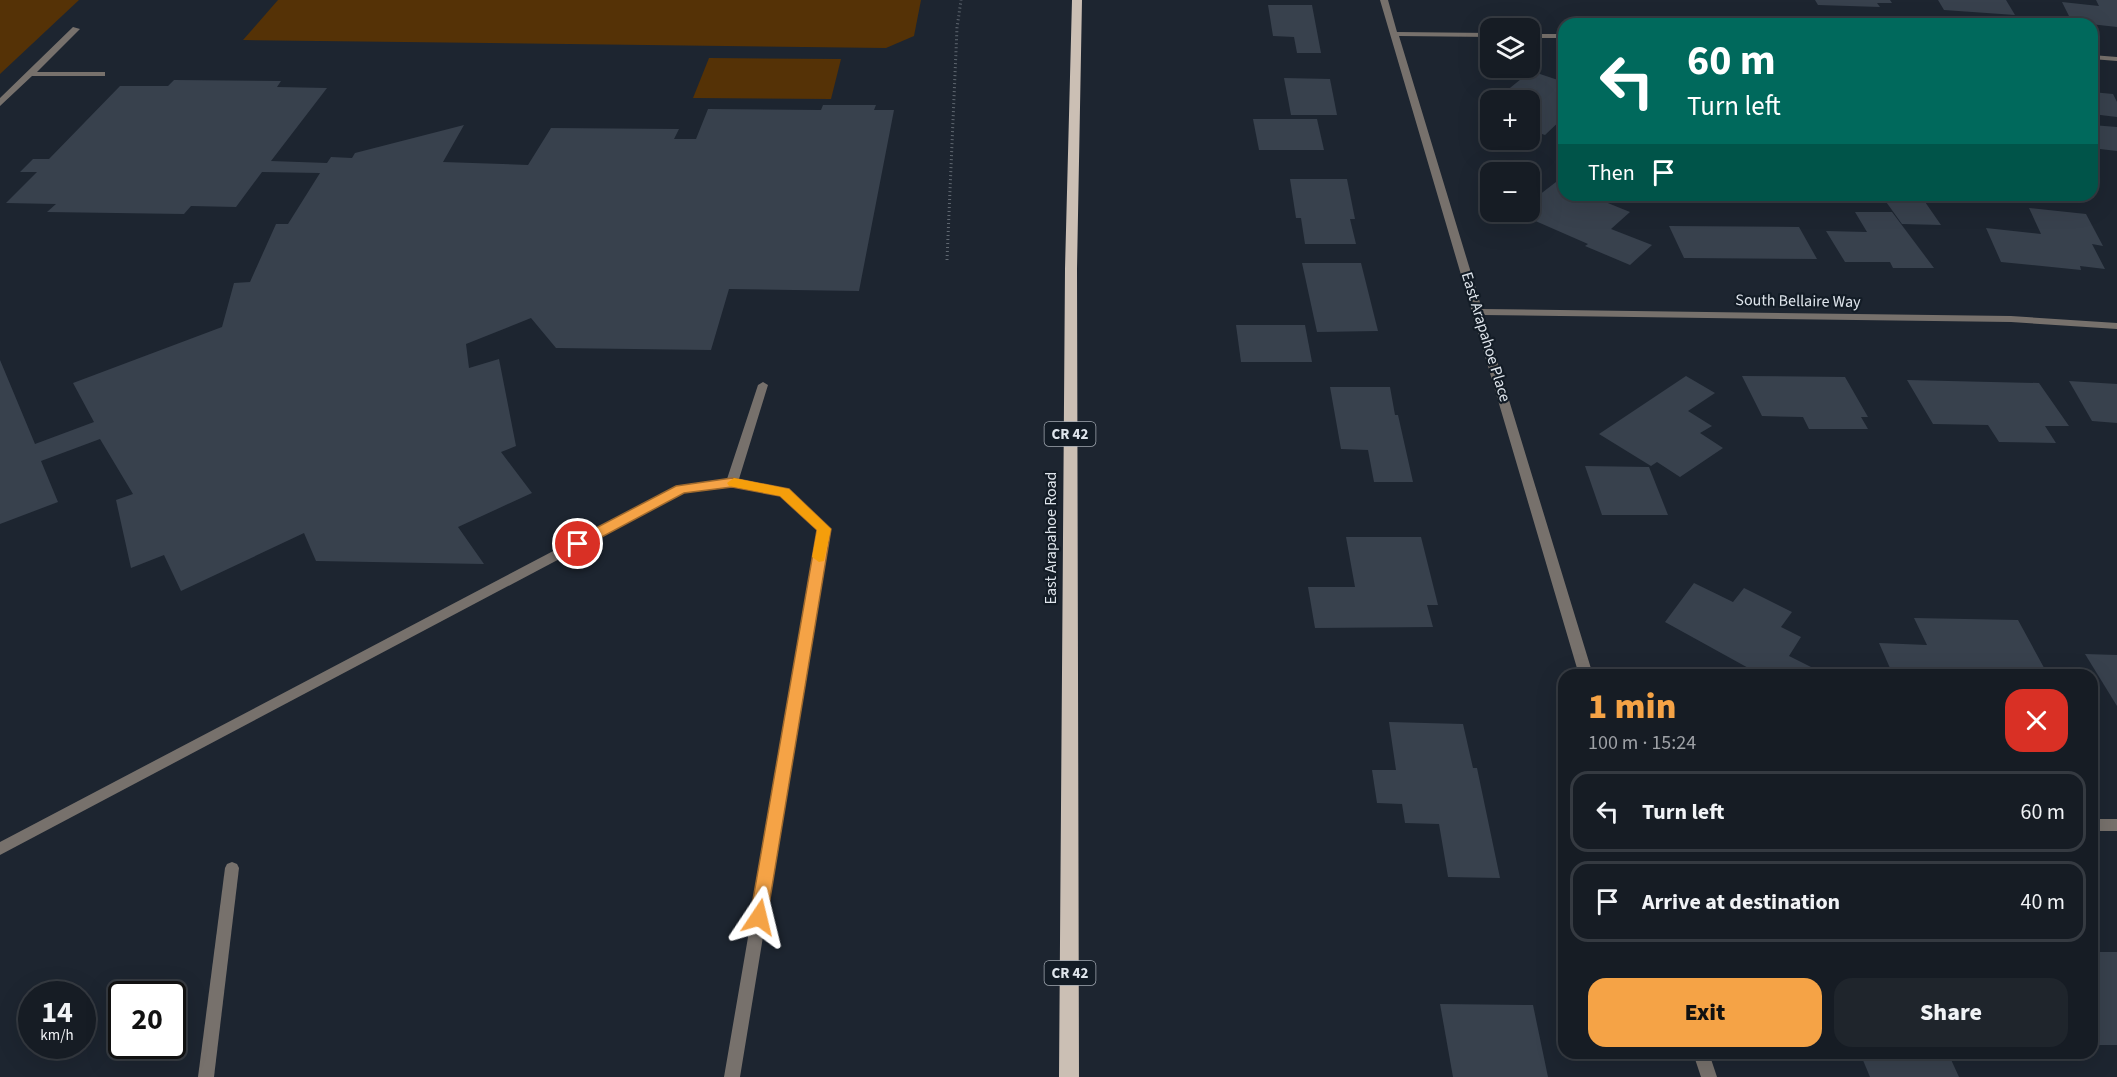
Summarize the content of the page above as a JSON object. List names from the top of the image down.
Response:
{
  "streets": {
    "main road": ["CR 42", "East Arapahoe Road"],
    "street": ["South Bellaire Way", "East Arapahoe Place"]
  },
  "crossings": [
    ["South Bellaire Way", "East Arapahoe Place"]
  ],
  "page": {
    "map_buttons": ["+", "−"],
    "turn": ["60 m", "Turn left"],
    "then": "Then",
    "heading": ["1 min", "100 m · 15:24"],
    "list": [
      {
        "name": "Turn left",
        "value": "60 m"
      },
      {
        "name": "Arrive at destination",
        "value": "40 m"
      }
    ],
    "buttons": ["Exit", "Share"],
    "speed": "14 km/h",
    "limit": "20"
  }
}
